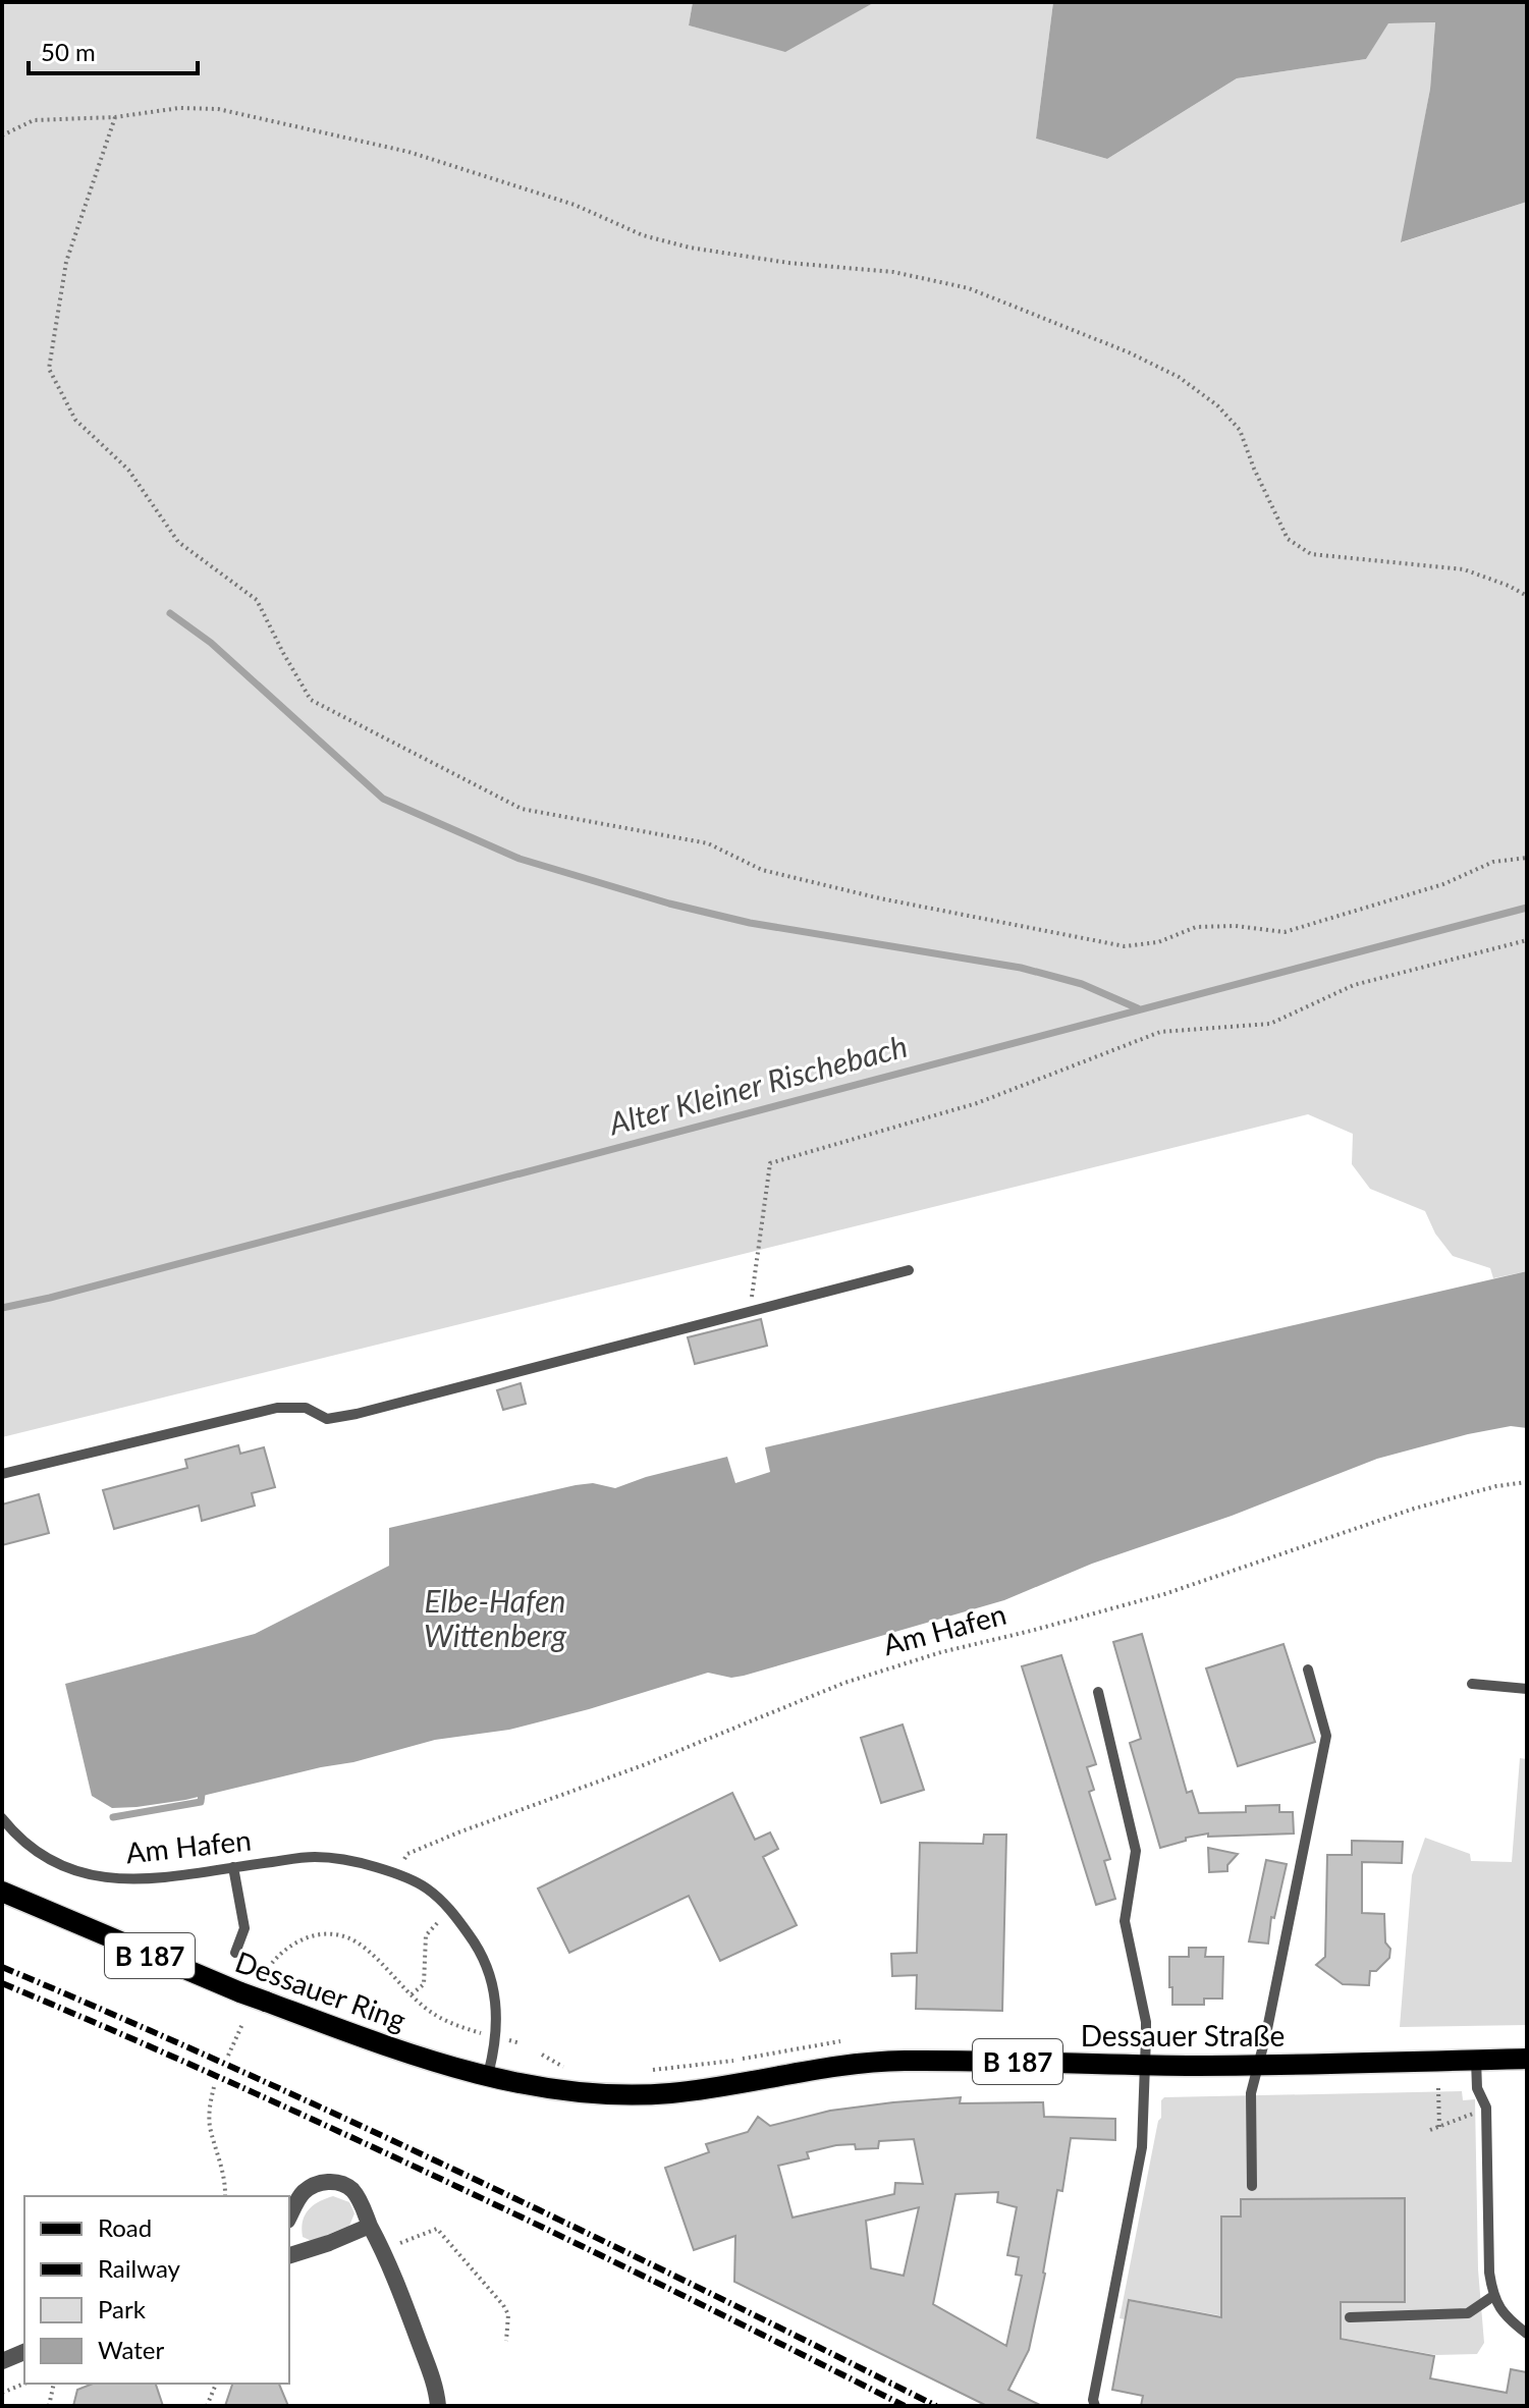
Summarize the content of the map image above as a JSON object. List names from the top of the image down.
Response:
{
  "streets": {
    "main road": ["B 187", "Dessauer Ring", "Dessauer Straße"],
    "lane": ["Am Hafen"]
  },
  "crossings": [
    ["Am Hafen", "Dessauer Ring"],
    ["Am Hafen", "Dessauer Straße"],
    ["Dessauer Ring", "Dessauer Straße"]
  ],
  "water": ["Alter Kleiner Rischebach", "Elbe-Hafen Wittenberg"],
  "legend": [
    "Road",
    "Railway",
    "Park",
    "Water"
  ],
  "scale_bar": "50 m"
}
